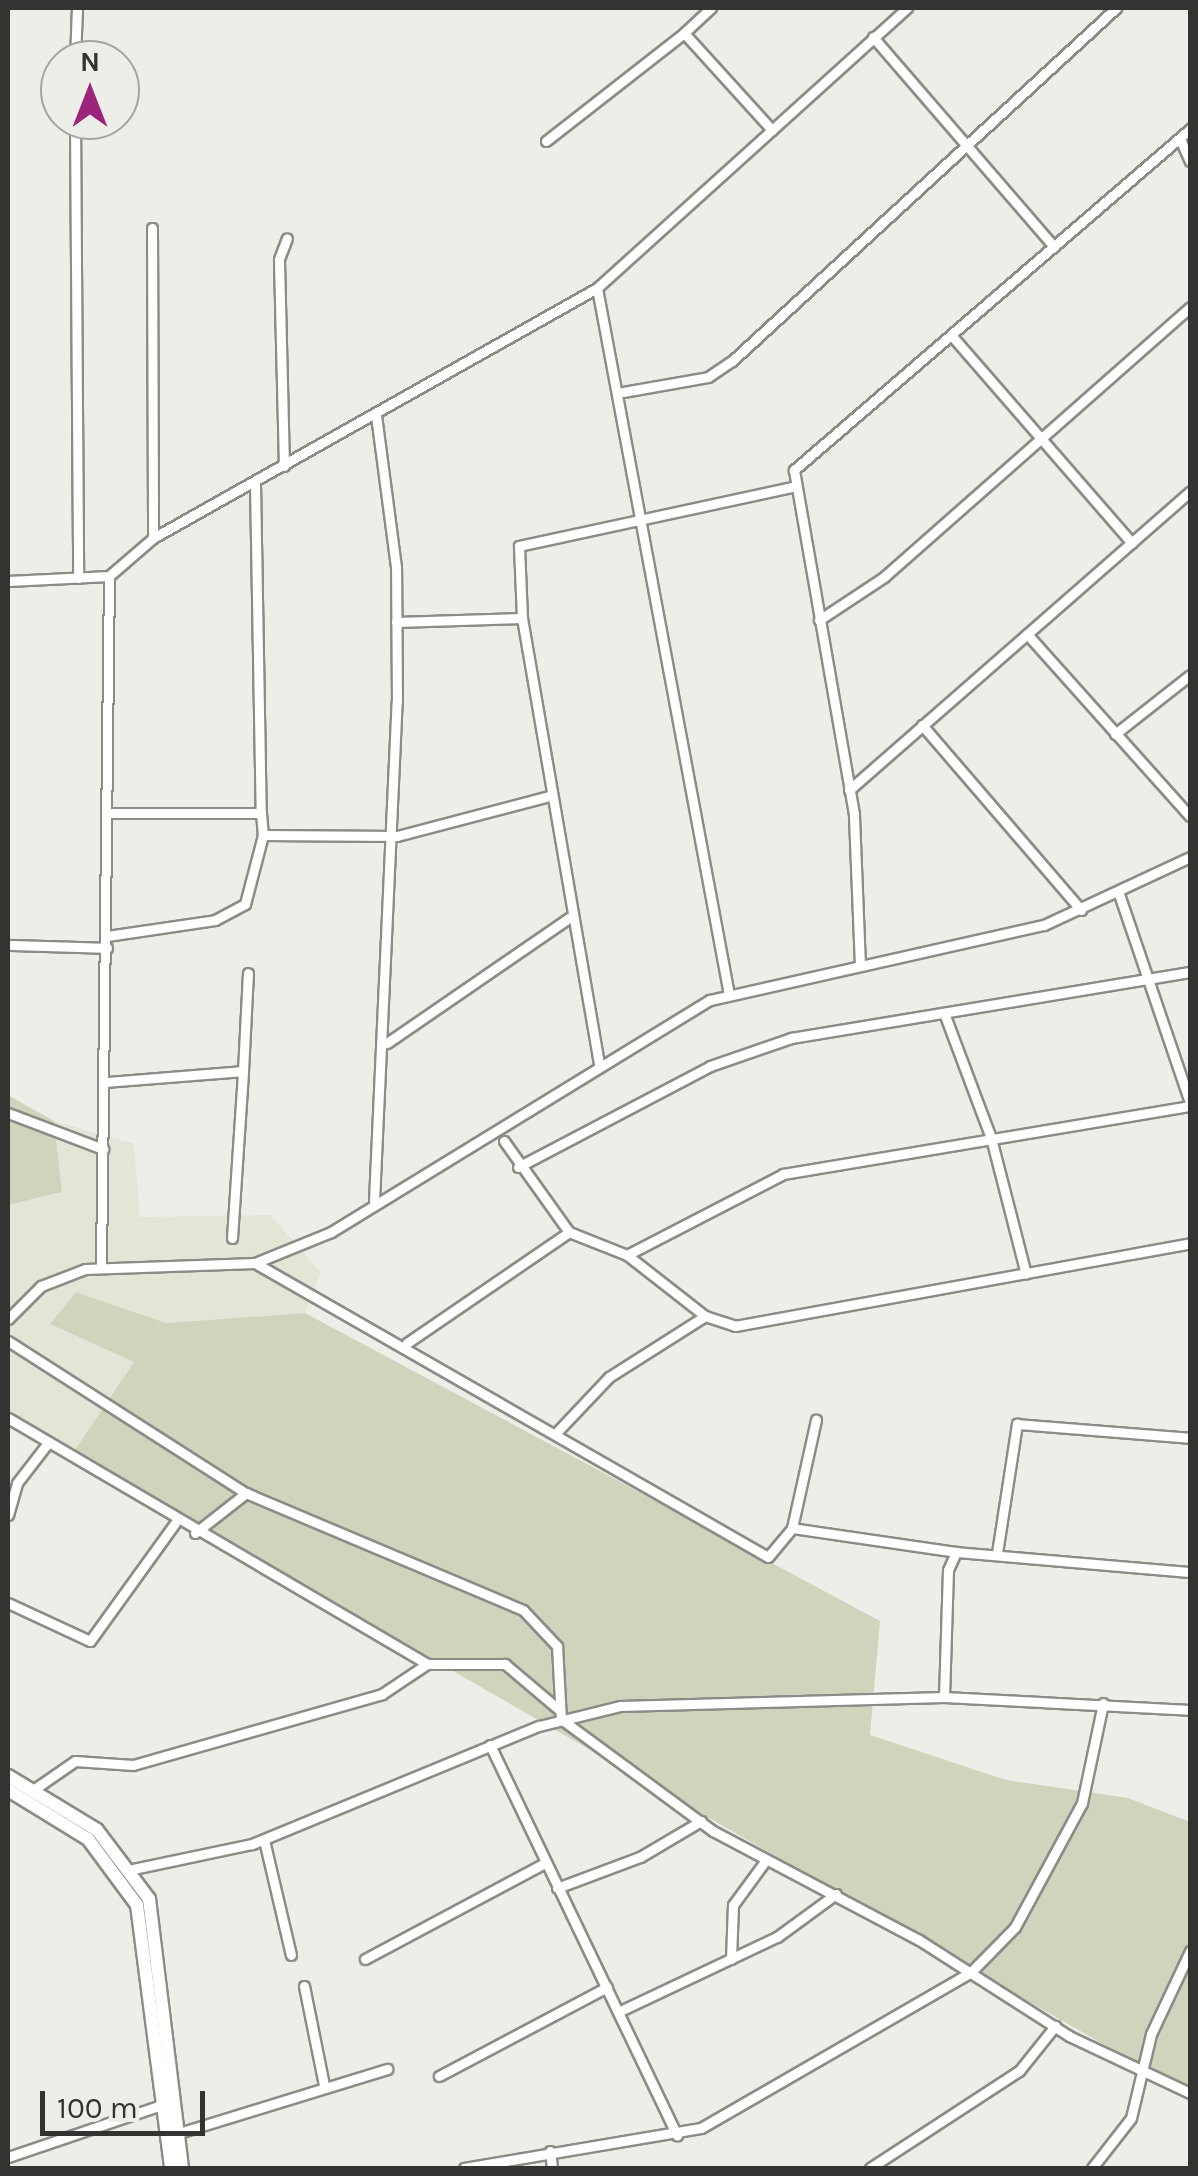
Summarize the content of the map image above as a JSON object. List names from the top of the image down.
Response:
{
  "scale_bar": "100 m",
  "north": "top"
}
